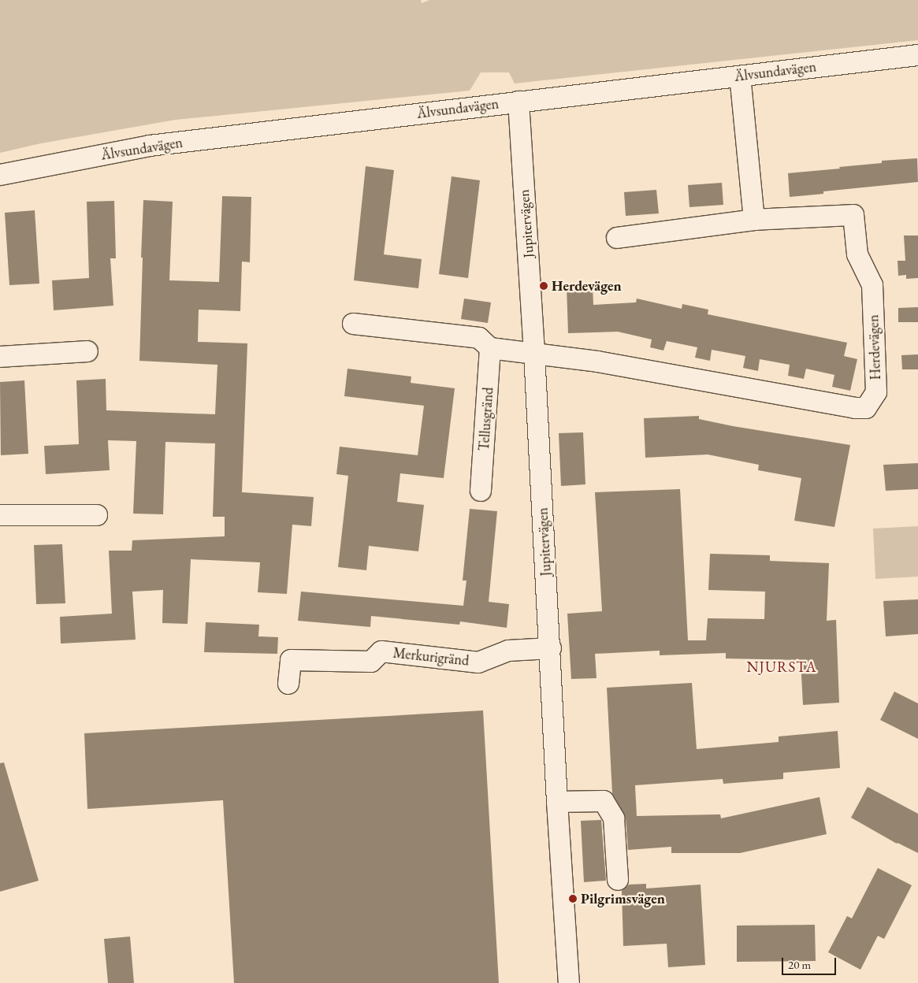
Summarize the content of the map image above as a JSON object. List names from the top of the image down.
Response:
{
  "streets": {
    "street": [
      "Älvsundavägen",
      "Jupitervägen",
      "Herdevägen",
      "Tellusgränd",
      "Merkurigränd"
    ]
  },
  "crossings": [
    ["Älvsundavägen", "Jupitervägen"],
    ["Jupitervägen", "Herdevägen"],
    ["Jupitervägen", "Merkurigränd"]
  ],
  "districts": ["NJURSTA"],
  "places": ["Herdevägen", "Pilgrimsvägen"],
  "scale_bar": "20 m"
}
